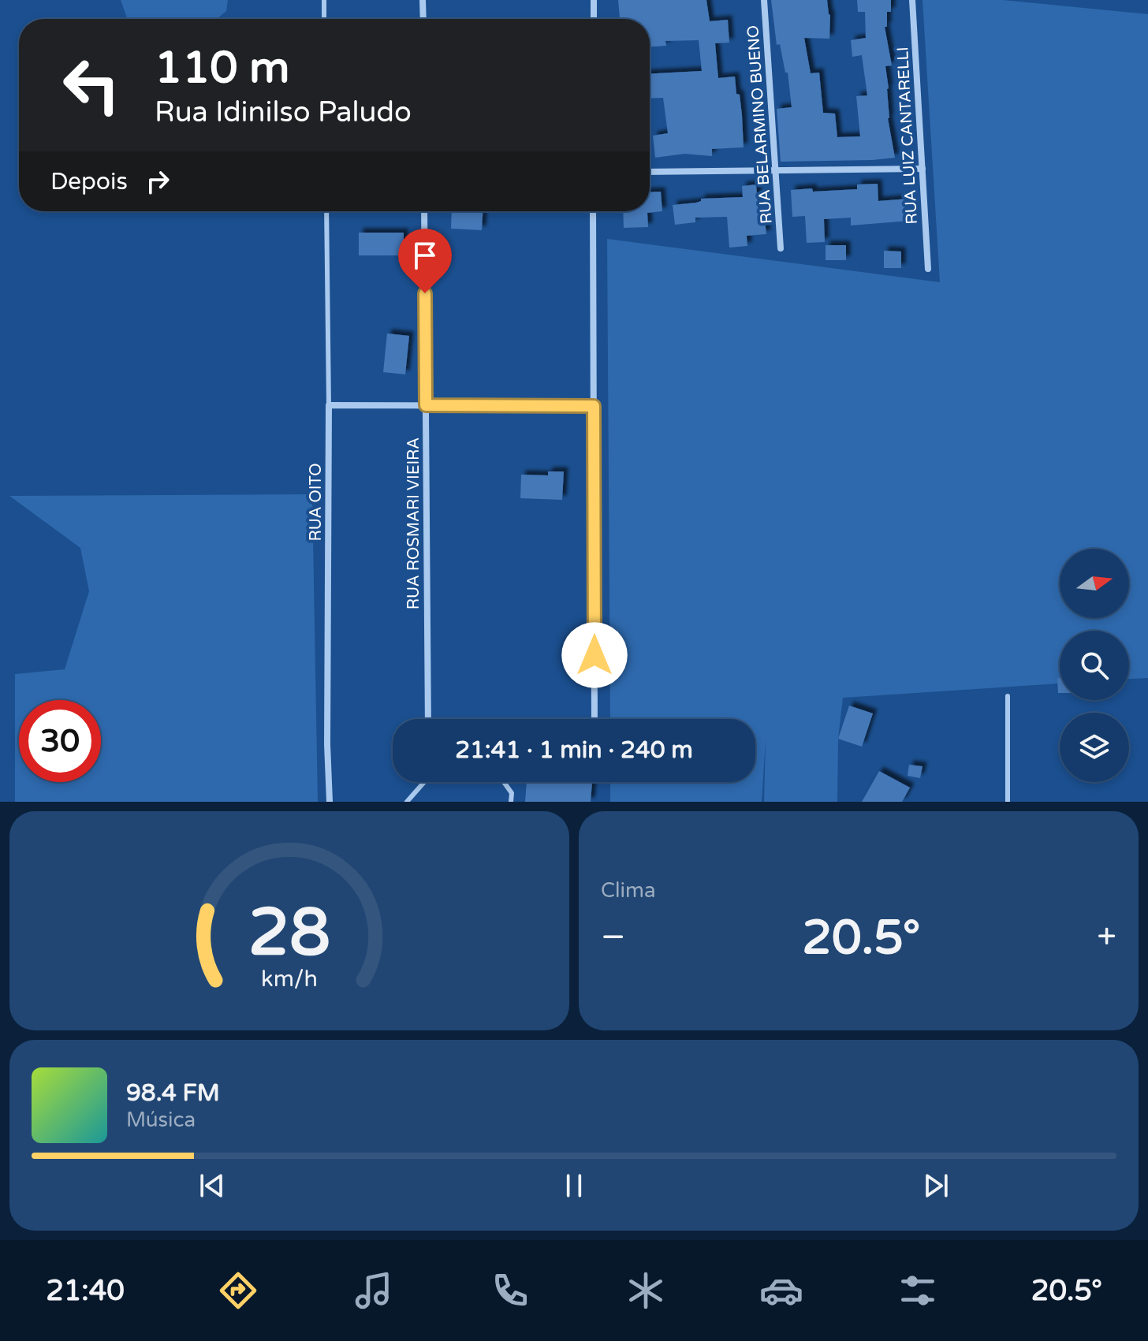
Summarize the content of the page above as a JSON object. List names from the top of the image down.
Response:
{
  "streets": {
    "street": [
      "RUA BELARMINO BUENO",
      "RUA LUIZ CANTARELLI",
      "RUA OITO",
      "RUA ROSMARI VIEIRA"
    ]
  },
  "north": "right",
  "page": {
    "turn": ["110 m", "Rua Idinilso Paludo"],
    "then": "Depois",
    "limit": "30",
    "trip": "21:41 · 1 min · 240 m",
    "tile": "Clima",
    "heat": ["−", "20.5°", "+"],
    "song": ["98.4 FM", "Música"],
    "tabs": ["21:40", "20.5°"],
    "gauge": ["28", "km/h"]
  }
}
